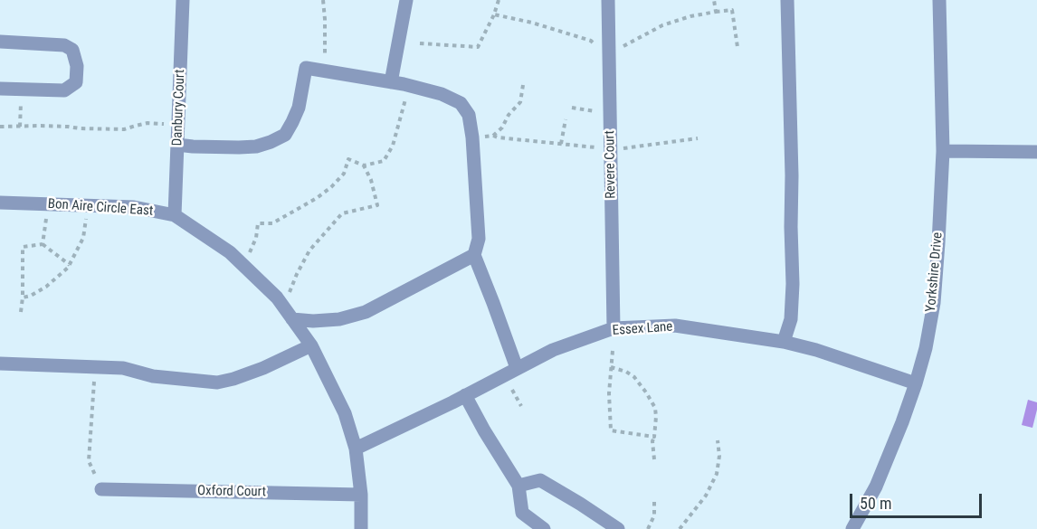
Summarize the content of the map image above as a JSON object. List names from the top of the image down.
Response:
{
  "streets": {
    "street": [
      "Danbury Court",
      "Revere Court",
      "Bon Aire Circle East",
      "Yorkshire Drive",
      "Essex Lane",
      "Oxford Court"
    ]
  },
  "crossings": [
    ["Danbury Court", "Bon Aire Circle East"],
    ["Revere Court", "Essex Lane"],
    ["Bon Aire Circle East", "Essex Lane"],
    ["Bon Aire Circle East", "Oxford Court"],
    ["Yorkshire Drive", "Essex Lane"]
  ],
  "scale_bar": "50 m"
}
